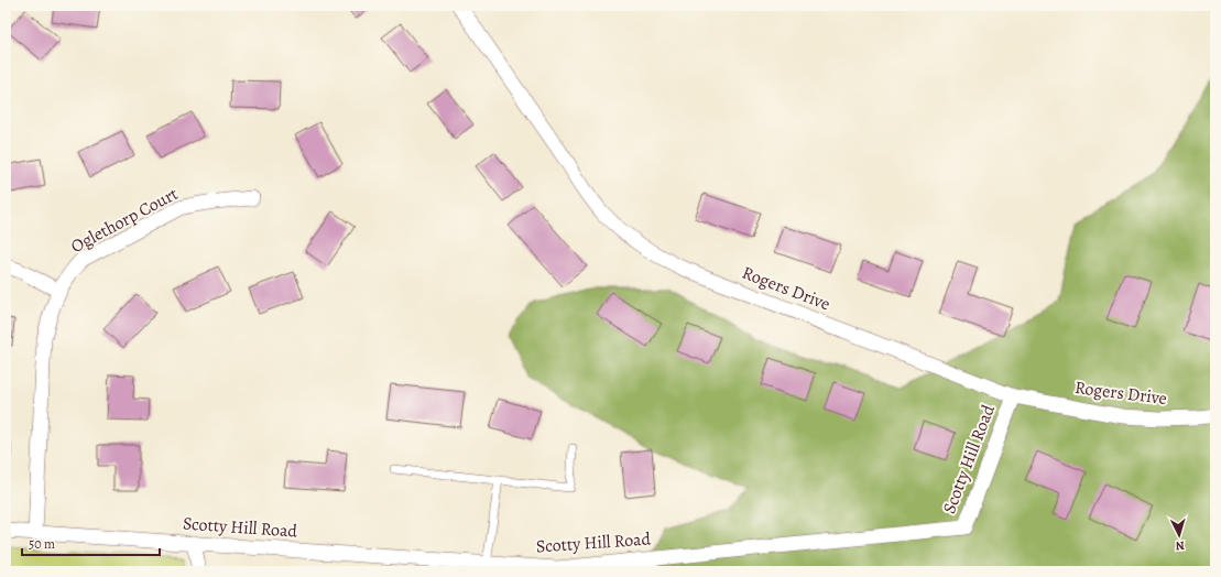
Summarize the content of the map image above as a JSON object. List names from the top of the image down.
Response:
{
  "streets": {
    "street": ["Oglethorp Court", "Rogers Drive", "Scotty Hill Road"]
  },
  "crossings": [
    ["Oglethorp Court", "Scotty Hill Road"],
    ["Rogers Drive", "Scotty Hill Road"]
  ],
  "scale_bar": "50 m",
  "north": "bottom"
}
